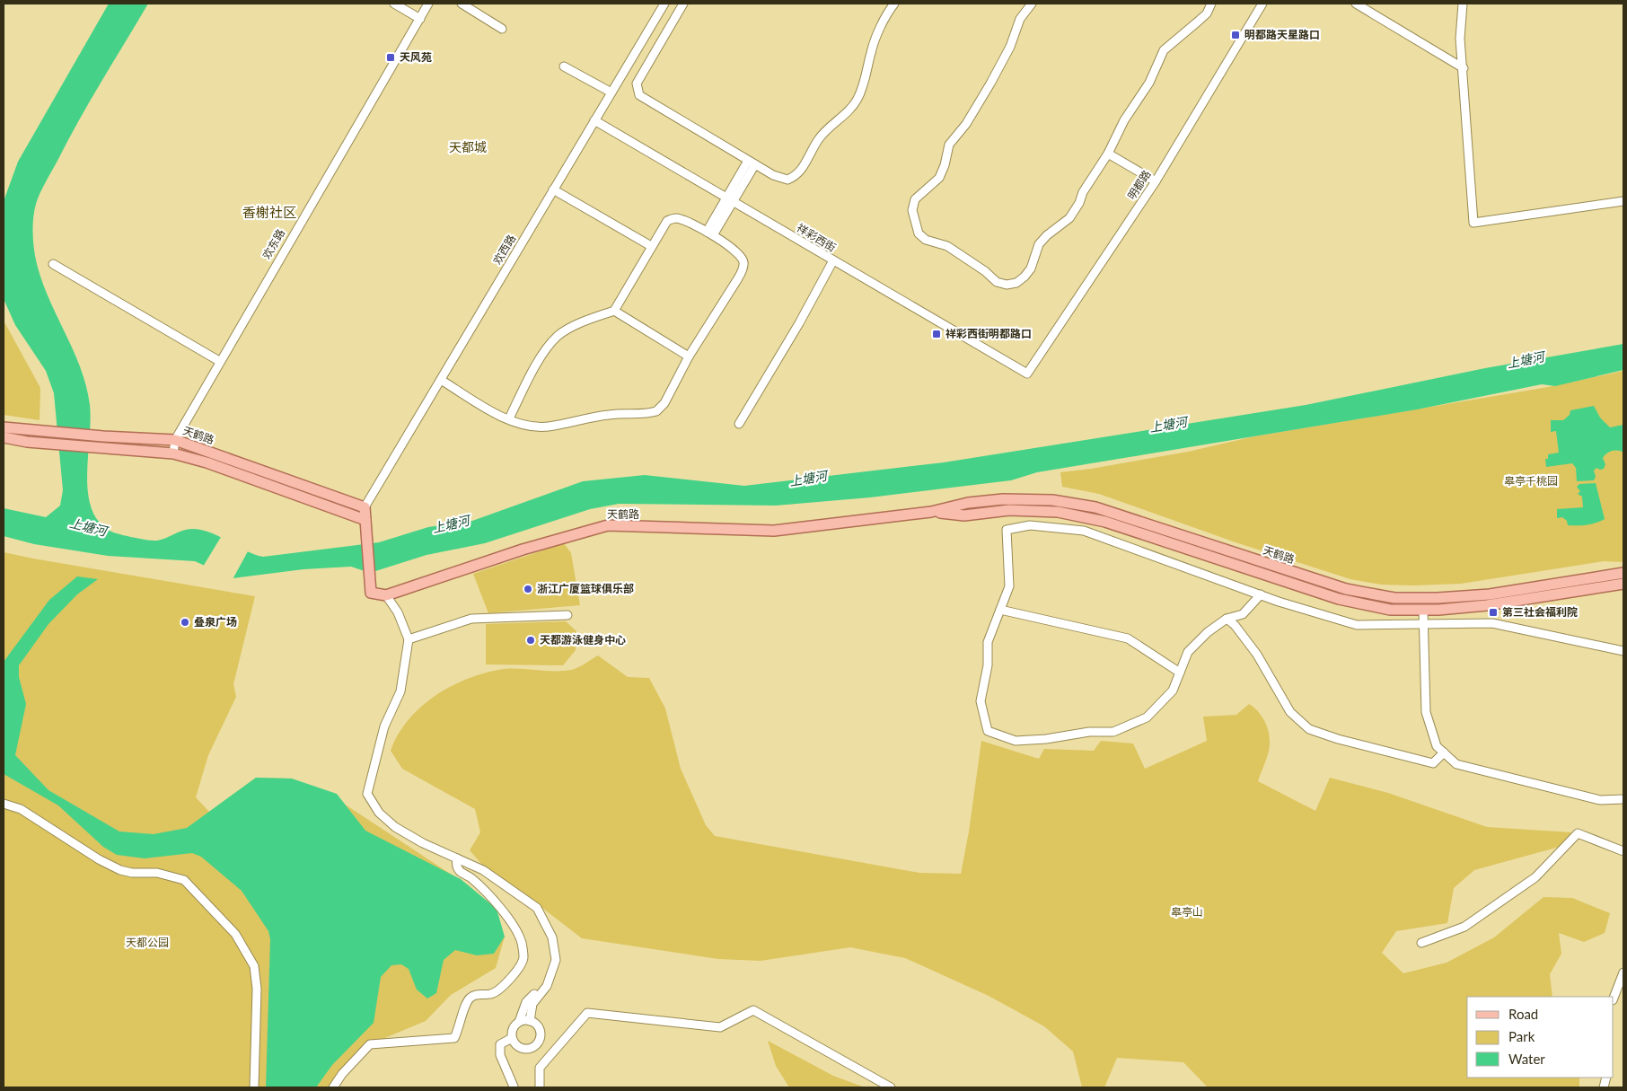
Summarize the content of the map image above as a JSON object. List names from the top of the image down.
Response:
{
  "streets": {
    "main road": ["天鹤路"],
    "street": [
      "明都路",
      "祥彩西街",
      "欢东路",
      "欢西路"
    ]
  },
  "crossings": [
    ["明都路", "祥彩西街"],
    ["祥彩西街", "欢西路"],
    ["欢东路", "天鹤路"],
    ["欢西路", "天鹤路"]
  ],
  "districts": ["天都城", "香榭社区"],
  "water": ["上塘河"],
  "parks": ["皋亭千桃园", "皋亭山", "天都公园"],
  "places": {
    "transit": [
      "明都路天星路口",
      "天风苑",
      "祥彩西街明都路口",
      "第三社会福利院"
    ],
    "other": ["浙江广厦篮球俱乐部", "叠泉广场", "天都游泳健身中心"]
  },
  "legend": ["Road", "Park", "Water"]
}
